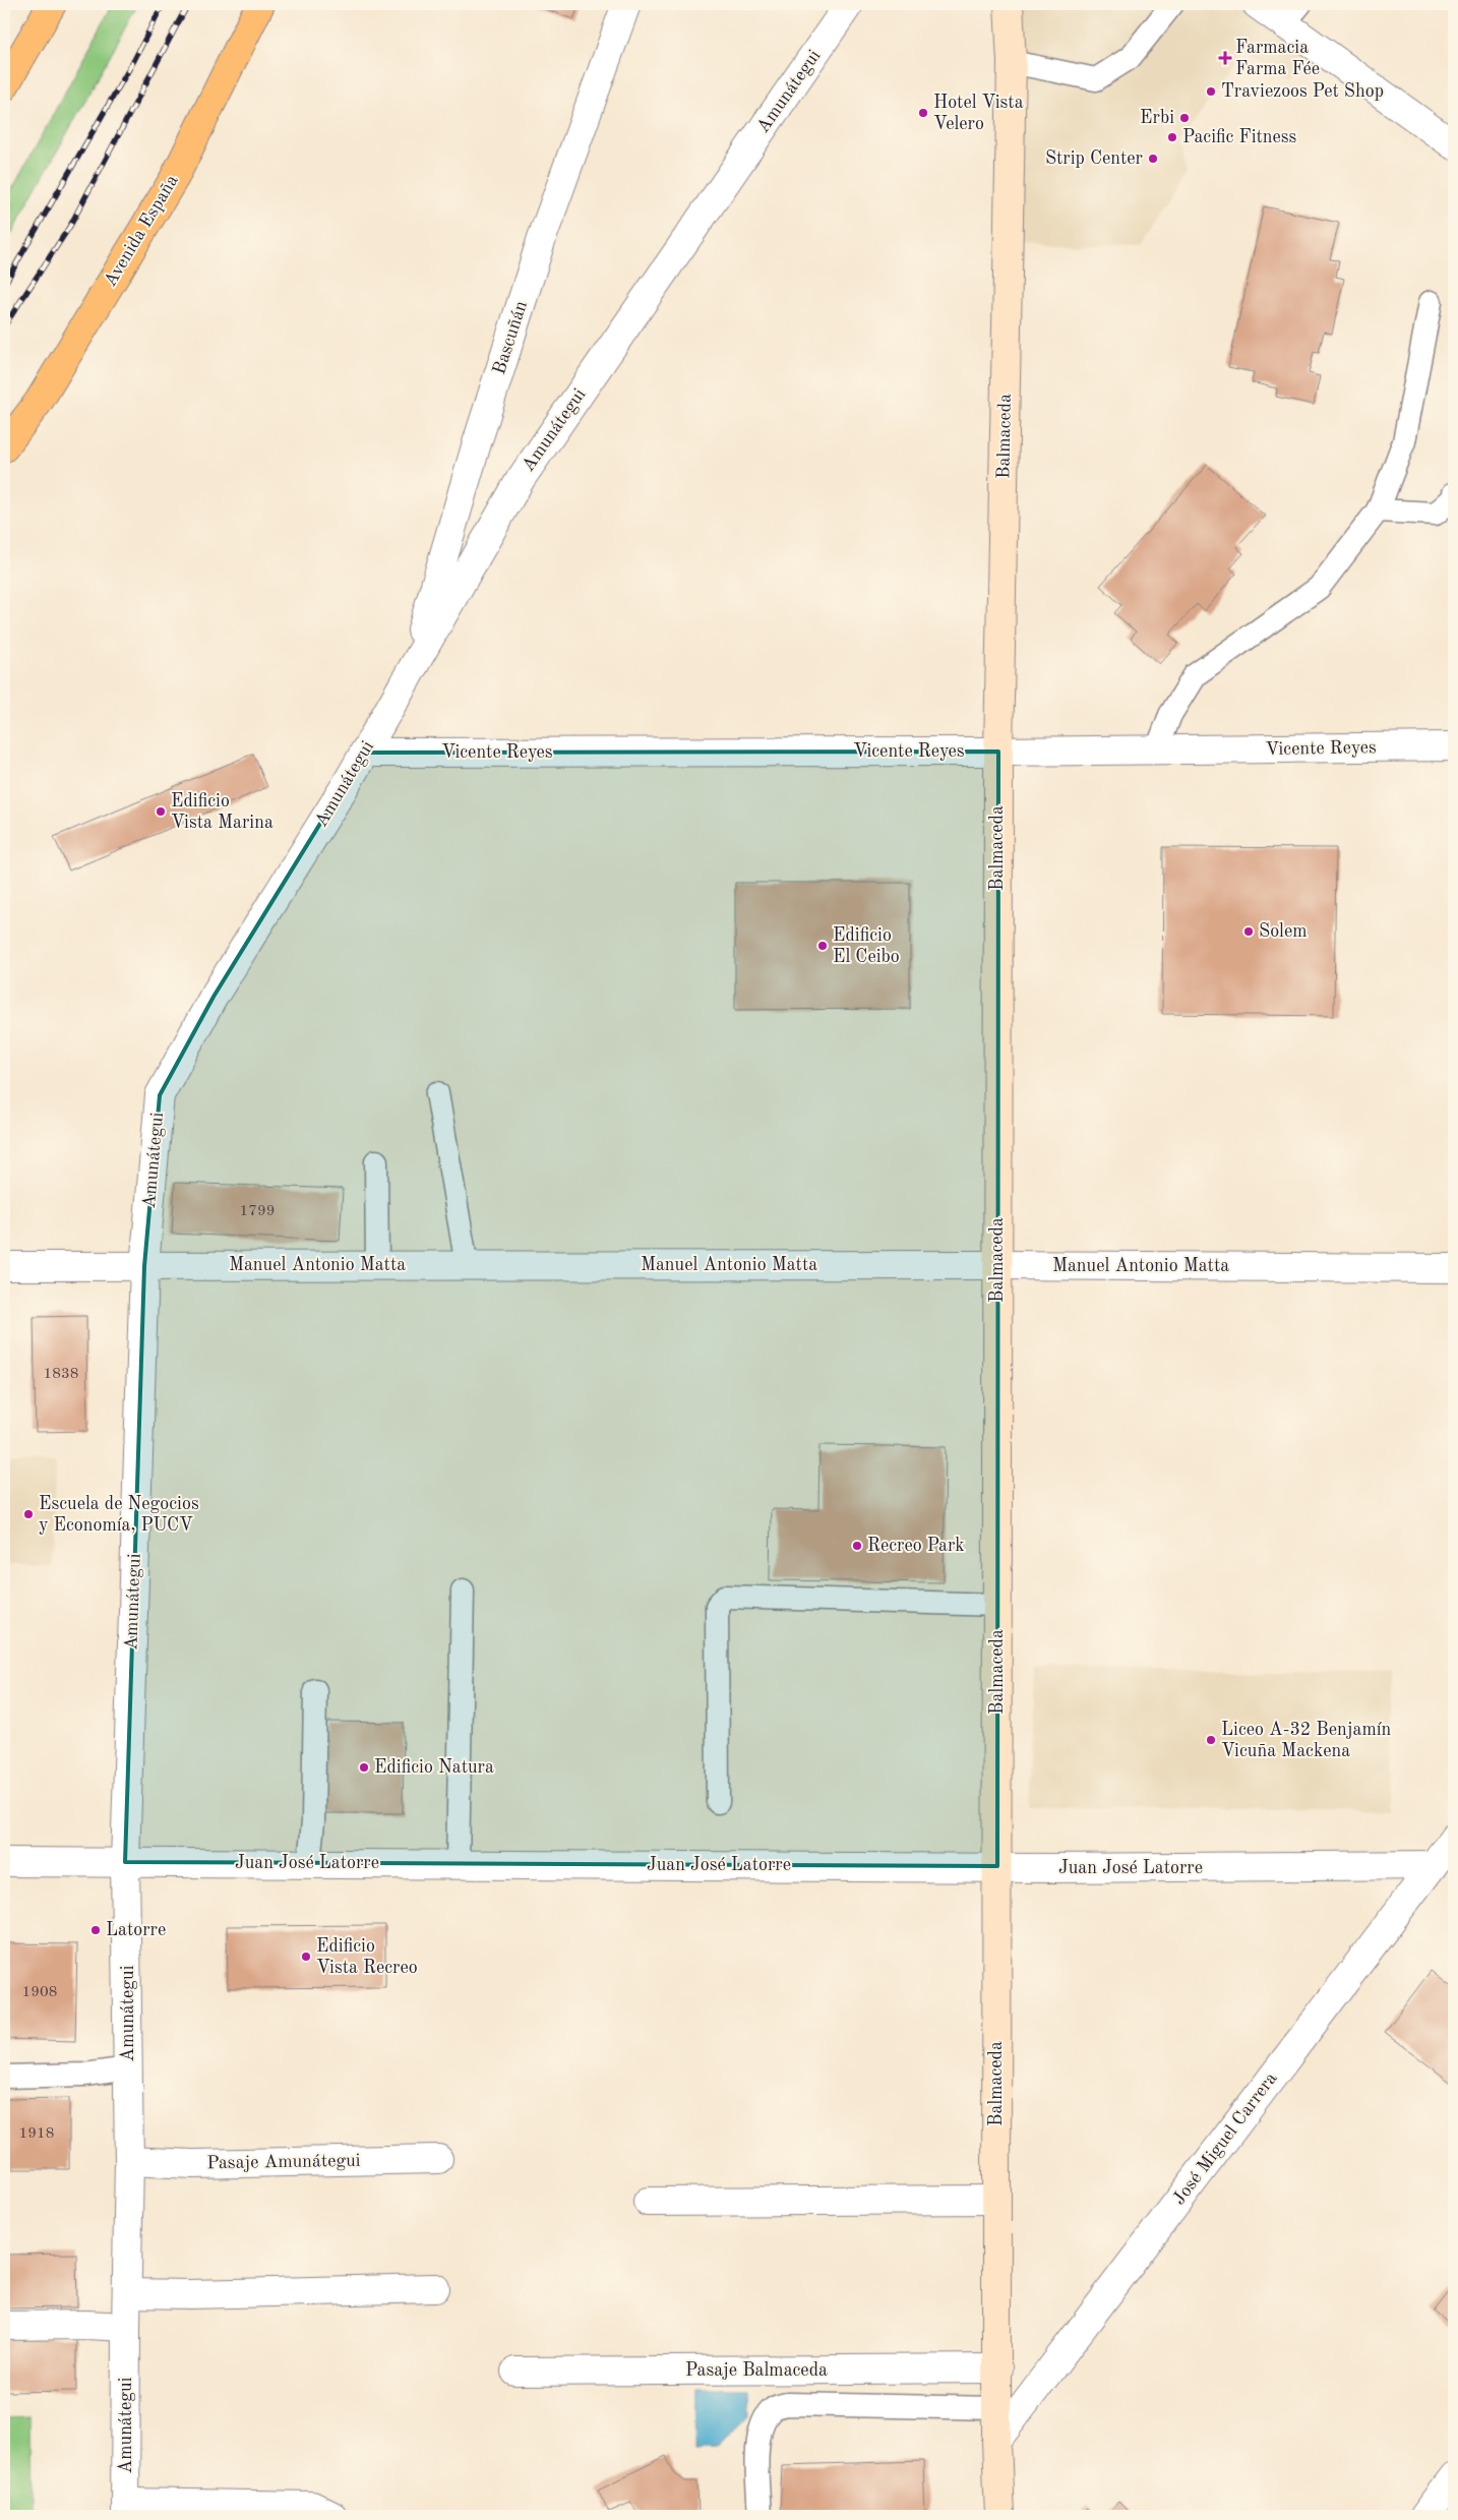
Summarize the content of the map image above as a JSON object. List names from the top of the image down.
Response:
{
  "streets": {
    "main road": ["Avenida España"],
    "street": [
      "Amunátegui",
      "Bascuñán",
      "Balmaceda",
      "Vicente Reyes",
      "Manuel Antonio Matta",
      "Juan José Latorre",
      "José Miguel Carrera",
      "Pasaje Amunátegui",
      "Pasaje Balmaceda"
    ]
  },
  "crossings": [
    ["Amunátegui", "Bascuñán"],
    ["Amunátegui", "Vicente Reyes"],
    ["Amunátegui", "Manuel Antonio Matta"],
    ["Amunátegui", "Juan José Latorre"],
    ["Amunátegui", "Pasaje Amunátegui"],
    ["Balmaceda", "Vicente Reyes"],
    ["Balmaceda", "Manuel Antonio Matta"],
    ["Balmaceda", "Juan José Latorre"],
    ["Balmaceda", "José Miguel Carrera"],
    ["Balmaceda", "Pasaje Balmaceda"],
    ["Juan José Latorre", "José Miguel Carrera"]
  ],
  "places": {
    "health": ["Farmacia Farma Fée"],
    "other": [
      "Traviezoos Pet Shop",
      "Hotel Vista Velero",
      "Erbi",
      "Pacific Fitness",
      "Strip Center",
      "Edificio Vista Marina",
      "Solem",
      "Edificio El Ceibo",
      "Escuela de Negocios y Economía, PUCV",
      "Recreo Park",
      "Liceo A-32 Benjamín Vicuña Mackena",
      "Edificio Natura",
      "Latorre",
      "Edificio Vista Recreo"
    ]
  },
  "house_numbers": [
    "1799",
    "1838",
    "1908",
    "1918"
  ]
}
